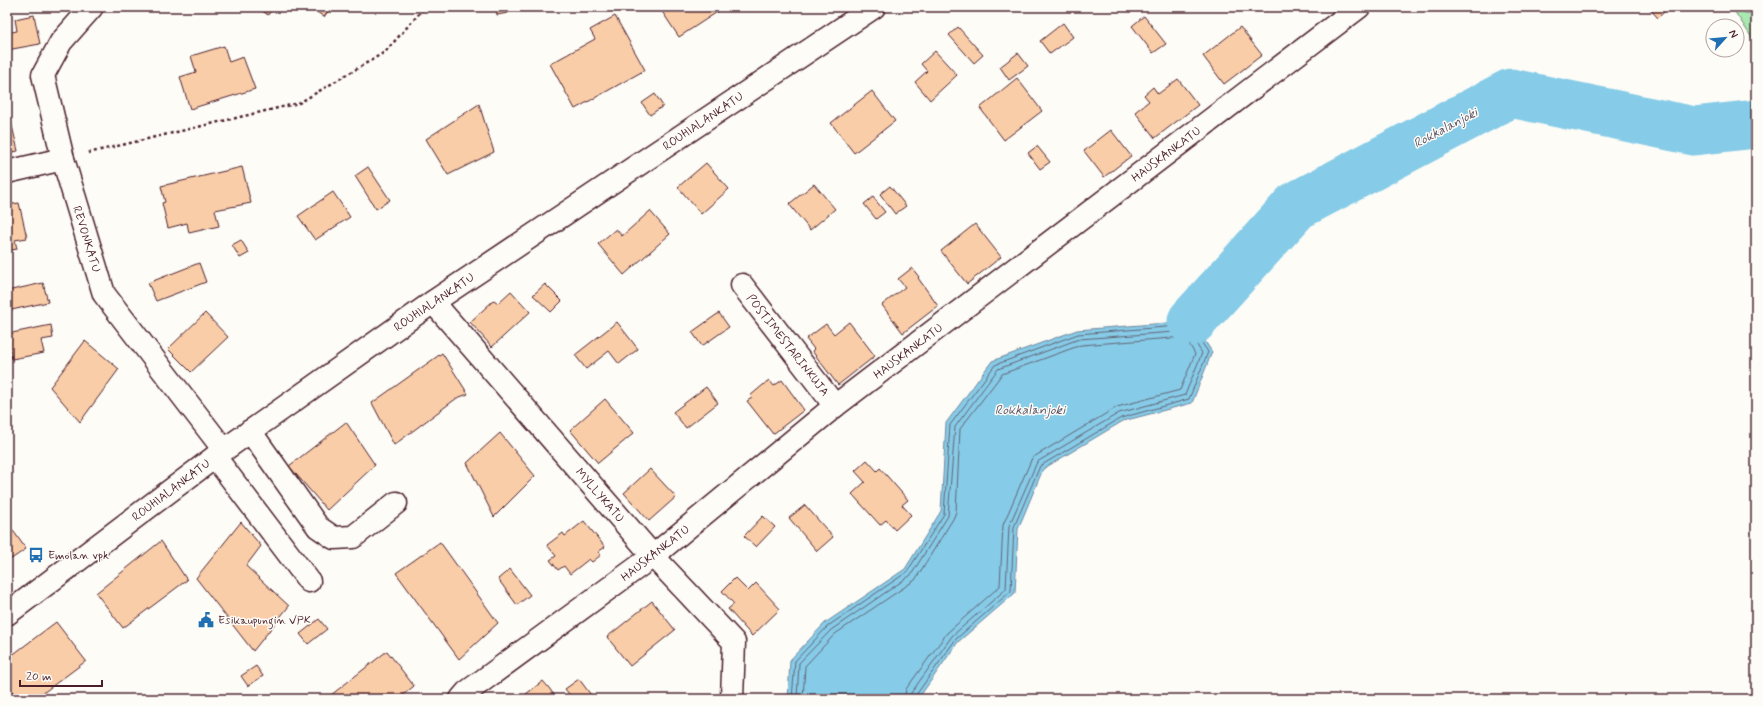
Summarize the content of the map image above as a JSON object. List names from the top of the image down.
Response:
{
  "streets": {
    "street": [
      "ROUHIALANKATU",
      "HAUSKANKATU",
      "REVONKATU",
      "POSTIMESTARINKUJA",
      "MYLLYKATU"
    ]
  },
  "crossings": [
    ["ROUHIALANKATU", "REVONKATU"],
    ["ROUHIALANKATU", "MYLLYKATU"],
    ["HAUSKANKATU", "POSTIMESTARINKUJA"],
    ["HAUSKANKATU", "MYLLYKATU"]
  ],
  "water": ["Rokkalanjoki"],
  "places": {
    "bus stop": ["Emolan vpk"],
    "public building": ["Esikaupungin VPK"]
  },
  "scale_bar": "20 m",
  "north": "top right"
}
